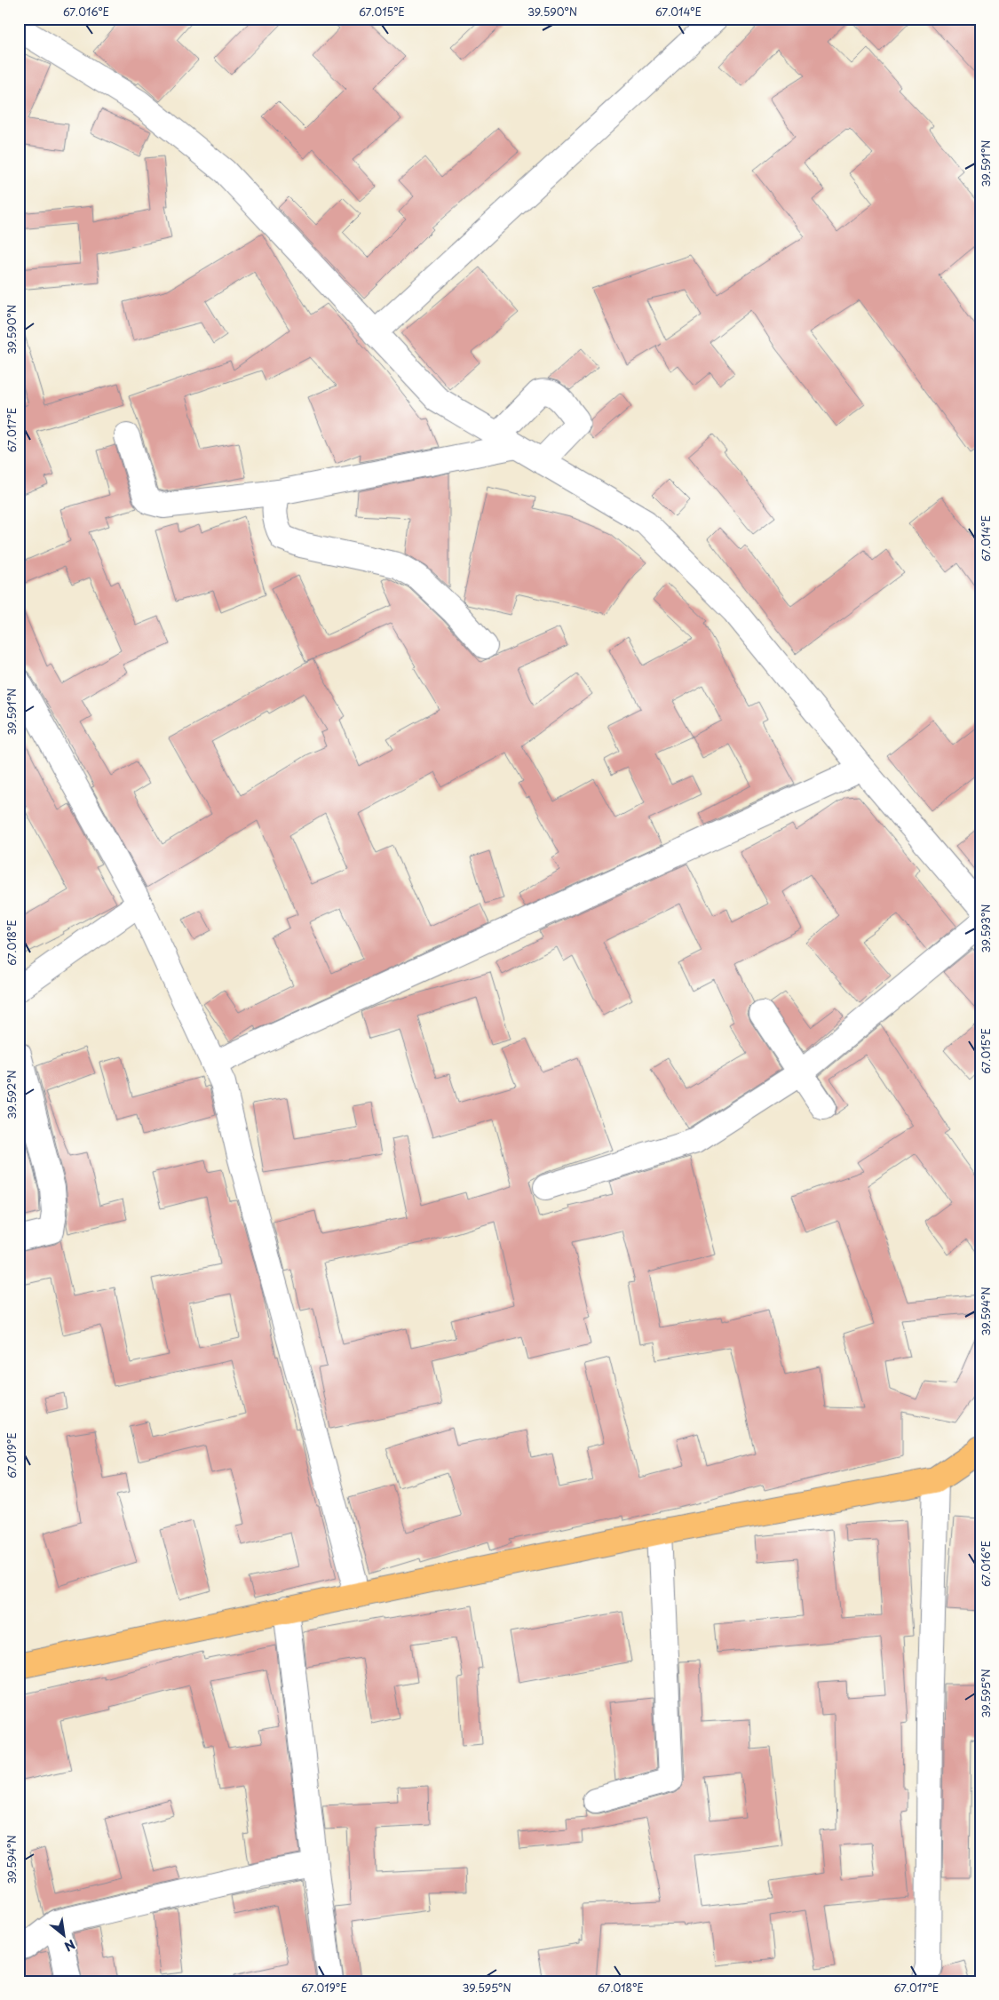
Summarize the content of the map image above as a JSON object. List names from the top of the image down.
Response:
{
  "north": "bottom right",
  "coordinates": [
    "67.016°E",
    "67.015°E",
    "39.590°N",
    "67.014°E",
    "39.591°N",
    "67.017°E",
    "39.593°N",
    "67.018°E",
    "39.592°N",
    "39.594°N",
    "67.019°E",
    "39.595°N"
  ]
}
